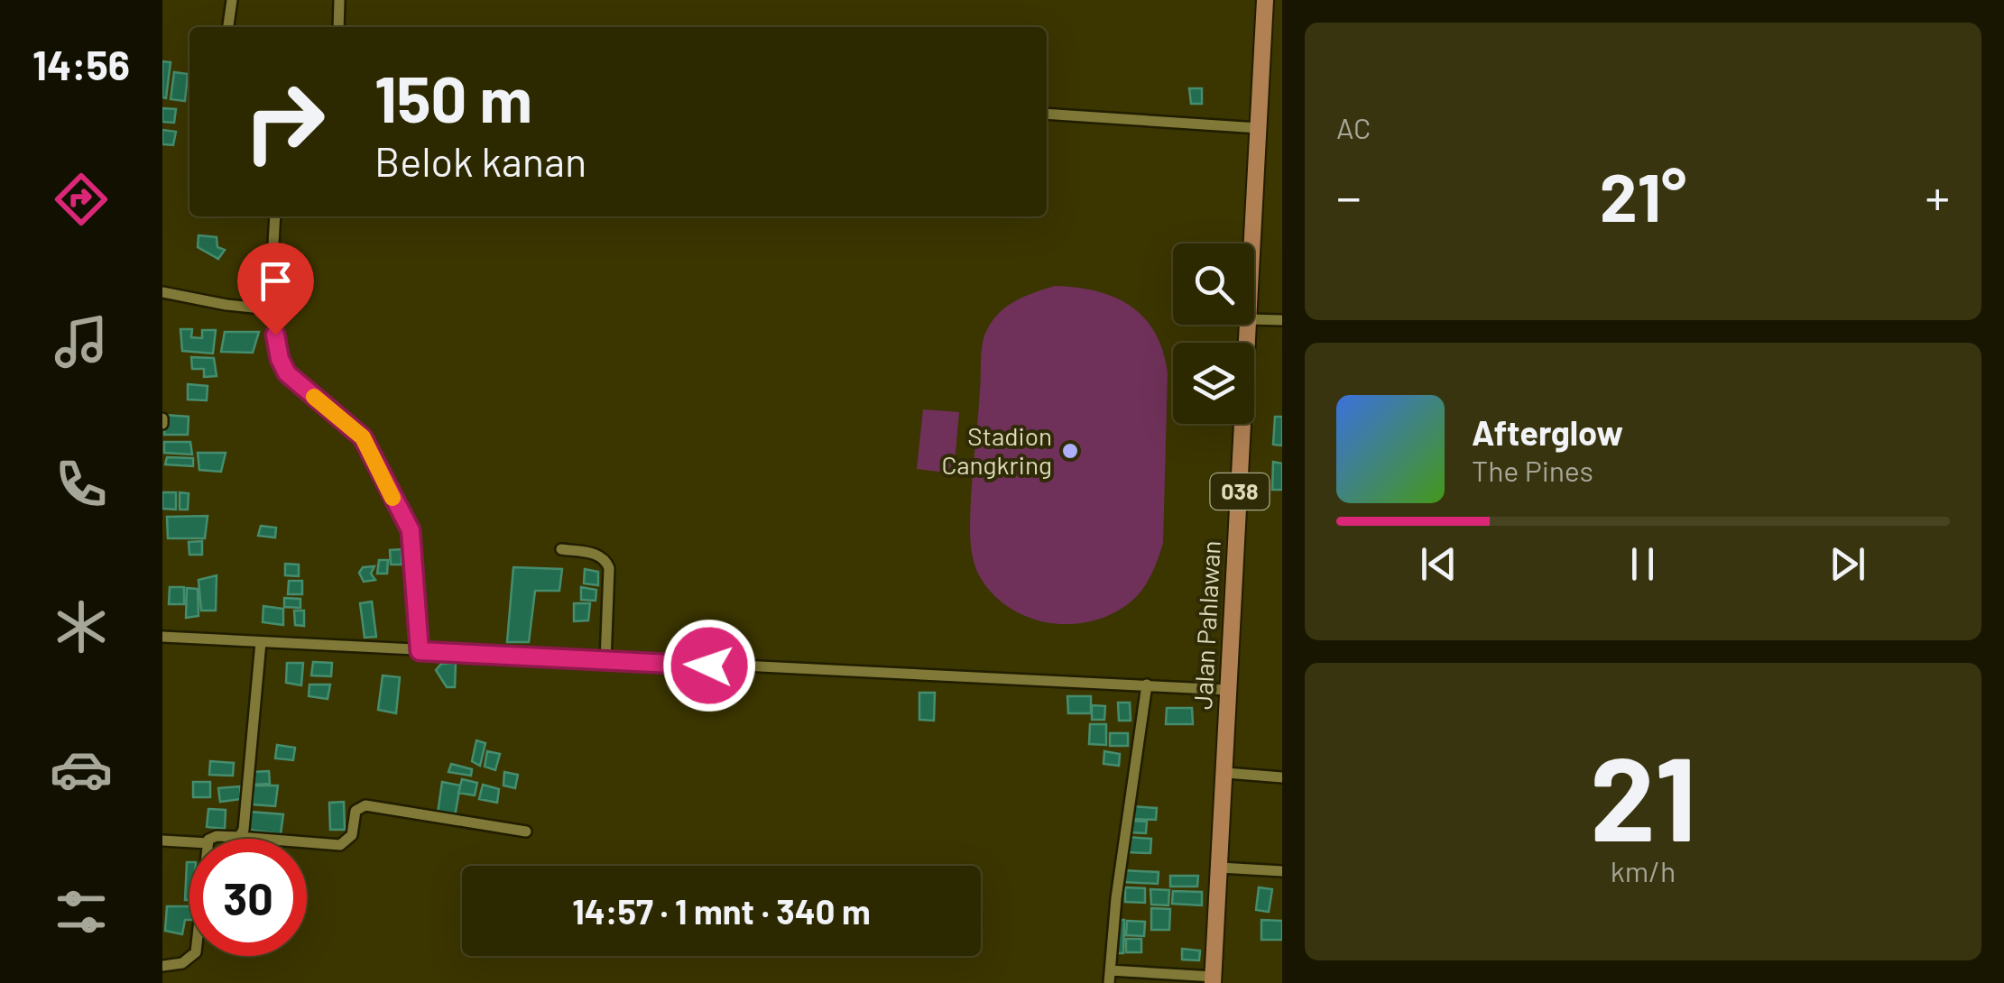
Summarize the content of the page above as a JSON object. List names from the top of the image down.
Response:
{
  "streets": {
    "main road": ["038", "Jalan Pahlawan"]
  },
  "places": ["Stadion Cangkring"],
  "page": {
    "tabs": "14:56",
    "tile": [
      "AC",
      ["21", "km/h"]
    ],
    "turn": ["150 m", "Belok kanan"],
    "heat": ["−", "21°", "+"],
    "song": ["Afterglow", "The Pines"],
    "limit": "30",
    "trip": "14:57 · 1 mnt · 340 m"
  }
}
